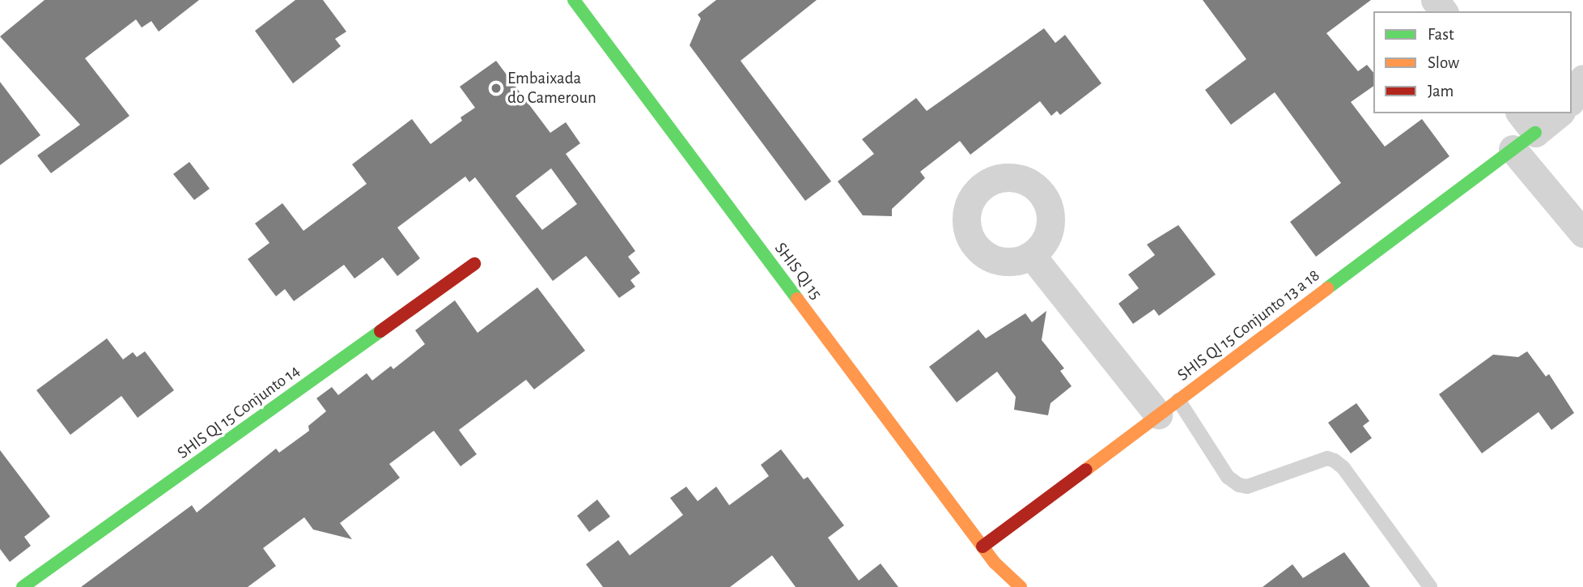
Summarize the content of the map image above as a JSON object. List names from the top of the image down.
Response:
{
  "streets": {
    "street": ["SHIS QI 15", "SHIS QI 15 Conjunto 13 a 18", "SHIS QI 15 Conjunto 14"]
  },
  "crossings": [
    ["SHIS QI 15", "SHIS QI 15 Conjunto 13 a 18"]
  ],
  "places": ["Embaixada do Cameroun"],
  "legend": ["Fast", "Slow", "Jam"]
}
